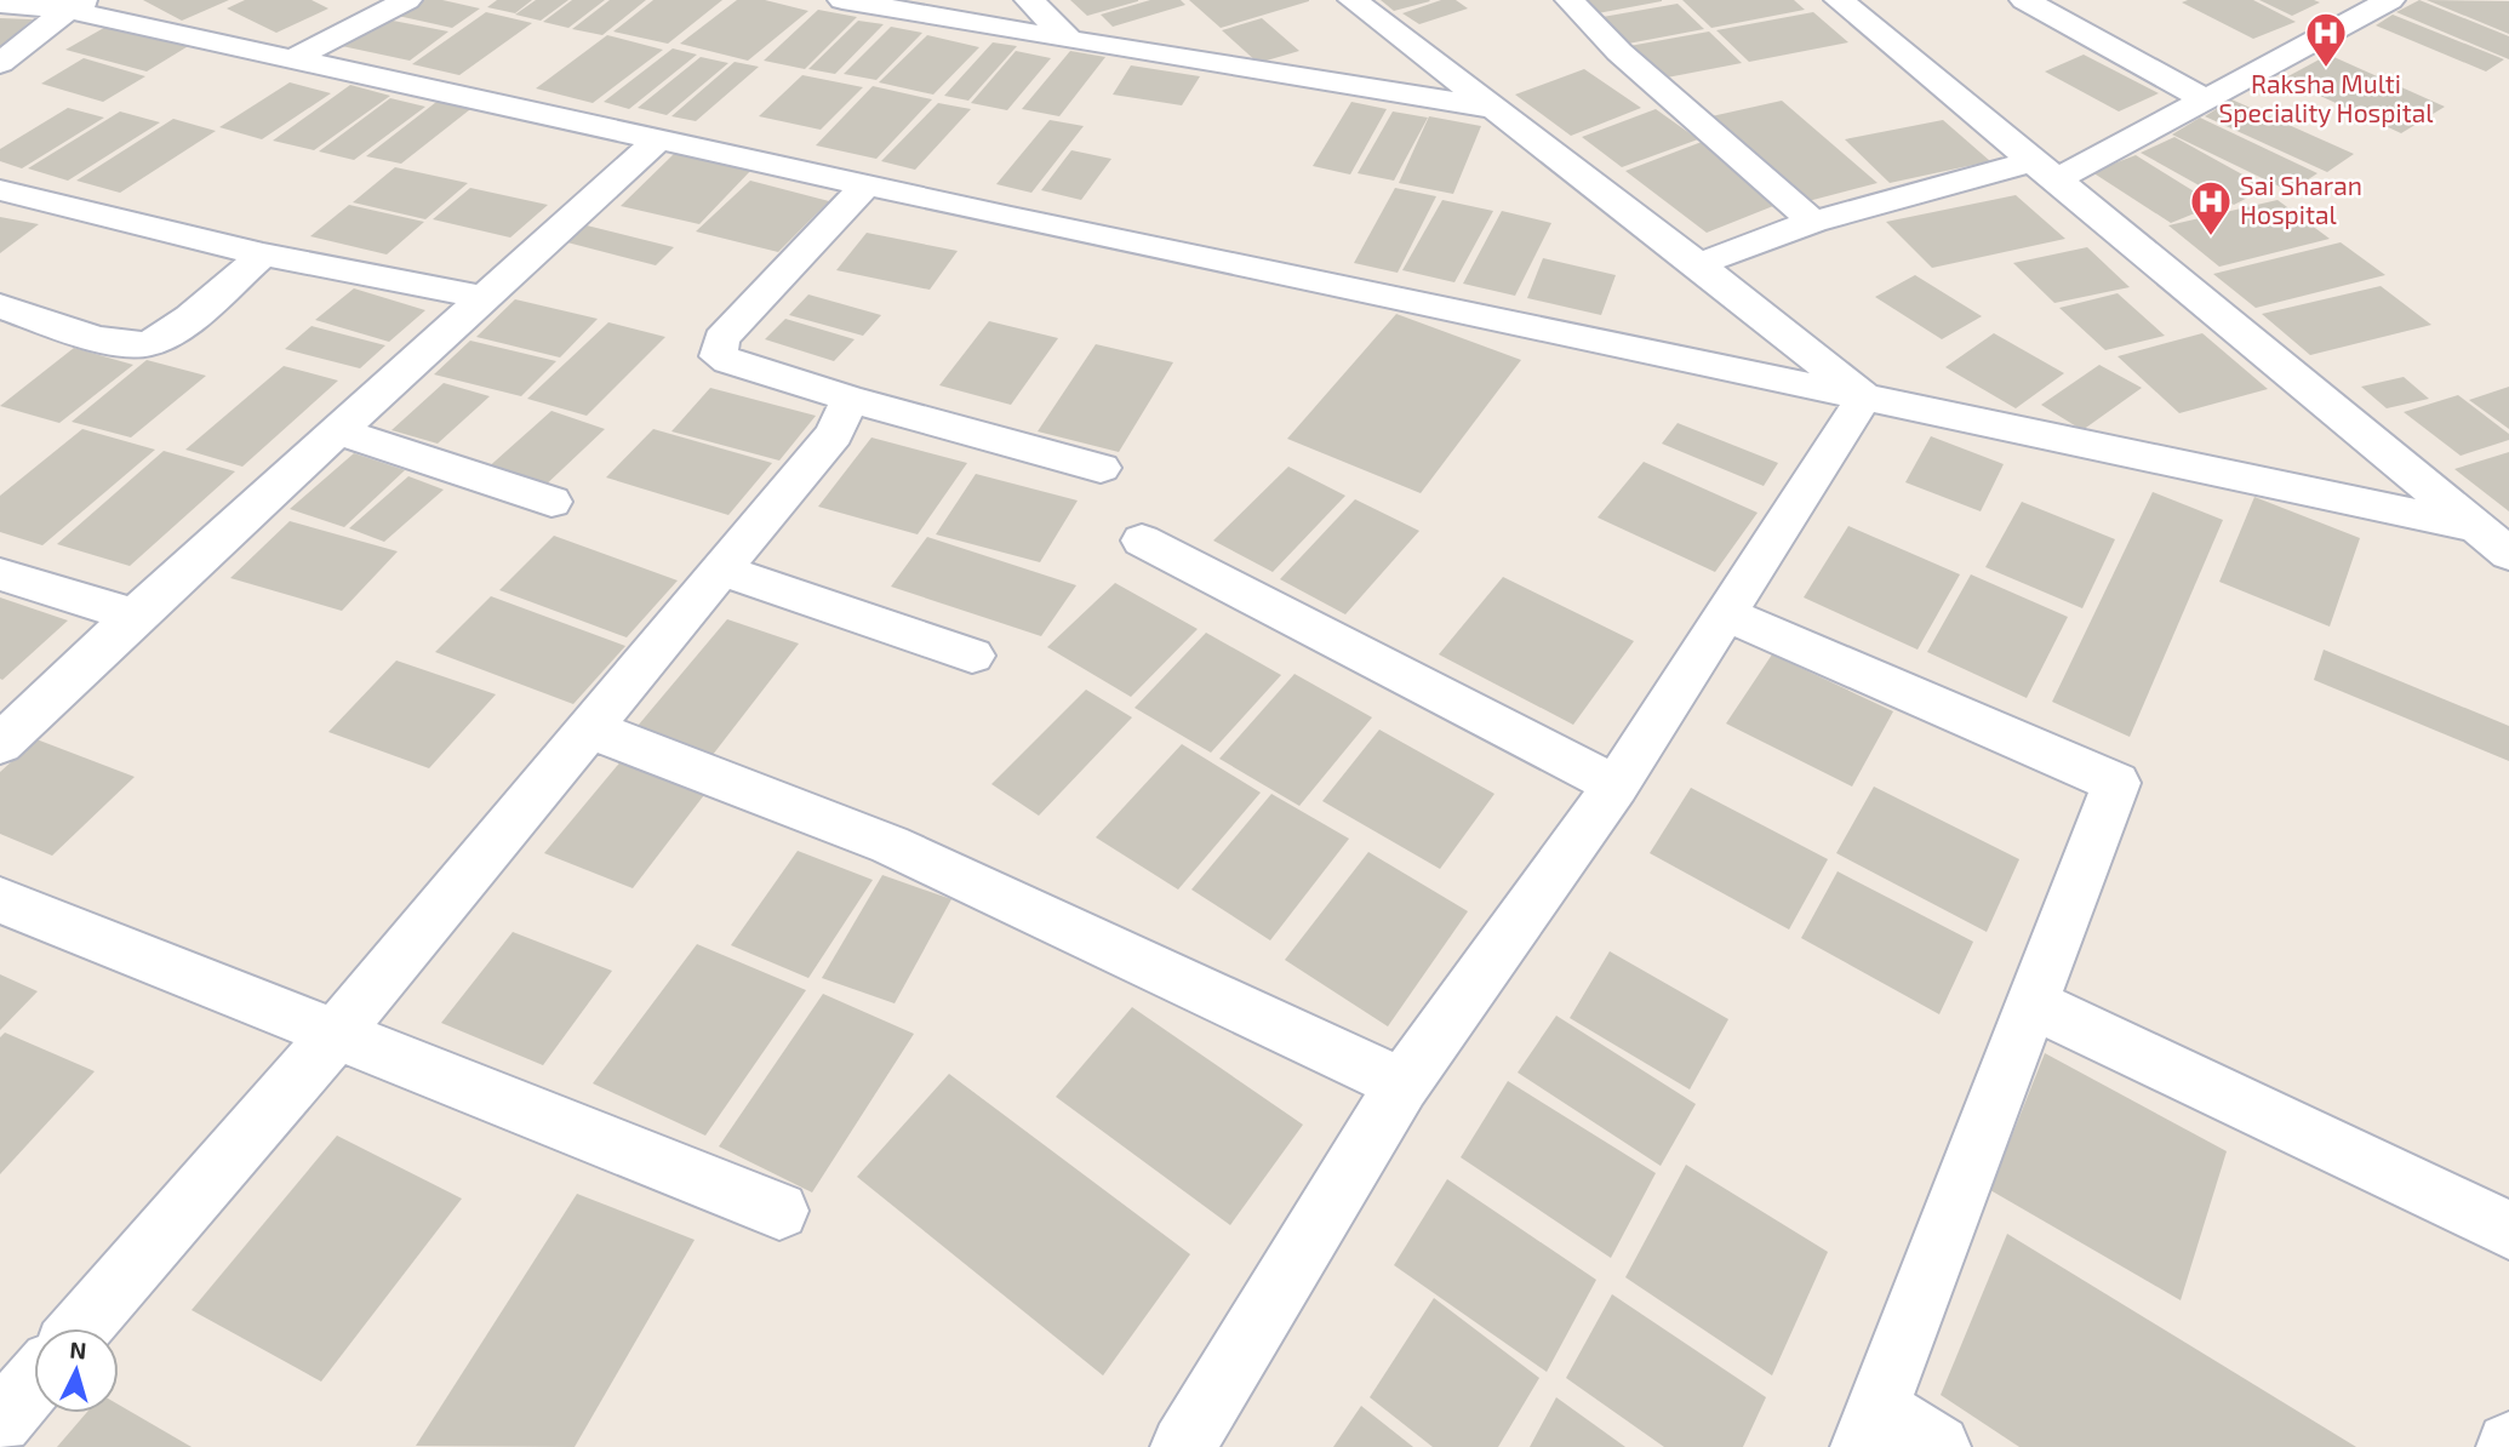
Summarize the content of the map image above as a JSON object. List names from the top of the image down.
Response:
{
  "places": {
    "hospital": ["Raksha Multi Speciality Hospital", "Sai Sharan Hospital"]
  },
  "north": "top"
}
